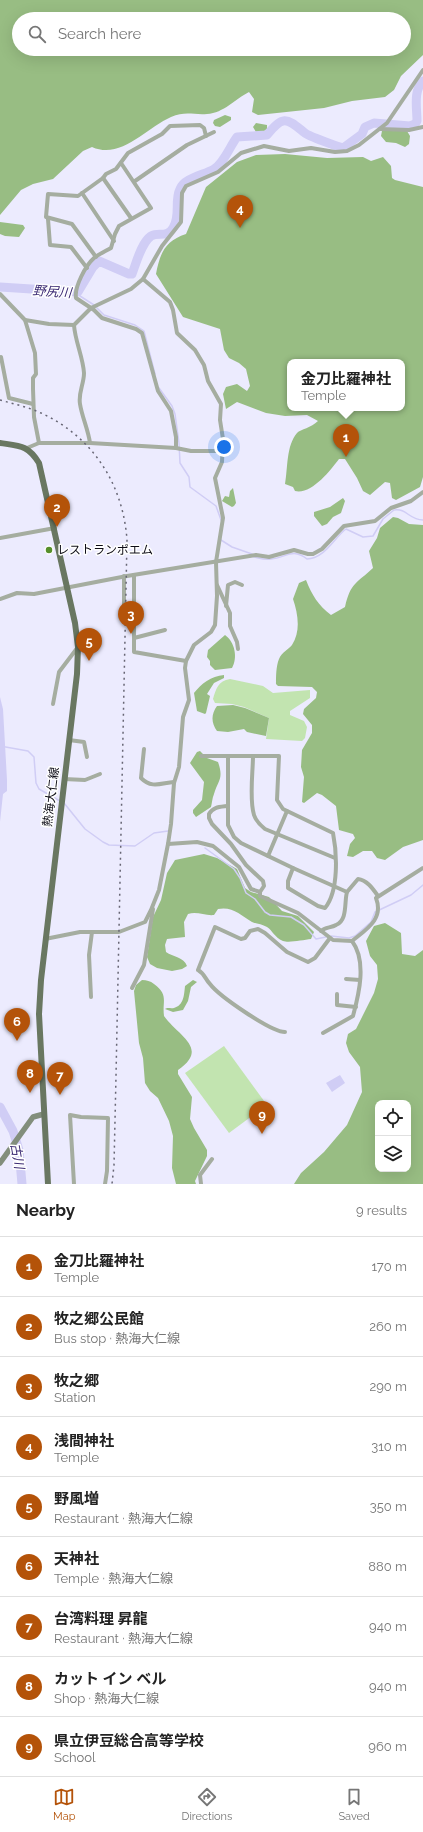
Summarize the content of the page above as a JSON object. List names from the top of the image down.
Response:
{
  "streets": {
    "main road": ["熱海大仁線"]
  },
  "water": ["野尻川", "古川"],
  "places": ["レストランポエム"],
  "page": {
    "search": "Search here",
    "pins": [
      "4",
      "1",
      "2",
      "3",
      "5",
      "6",
      "8",
      "7",
      "9"
    ],
    "popup": ["金刀比羅神社", "Temple"],
    "heading": ["Nearby", "9 results"],
    "list": [
      {
        "mark": "1",
        "name": "金刀比羅神社",
        "note": "Temple",
        "value": "170 m"
      },
      {
        "mark": "2",
        "name": "牧之郷公民館",
        "note": "Bus stop · 熱海大仁線",
        "value": "260 m"
      },
      {
        "mark": "3",
        "name": "牧之郷",
        "note": "Station",
        "value": "290 m"
      },
      {
        "mark": "4",
        "name": "浅間神社",
        "note": "Temple",
        "value": "310 m"
      },
      {
        "mark": "5",
        "name": "野風増",
        "note": "Restaurant · 熱海大仁線",
        "value": "350 m"
      },
      {
        "mark": "6",
        "name": "天神社",
        "note": "Temple · 熱海大仁線",
        "value": "880 m"
      },
      {
        "mark": "7",
        "name": "台湾料理 昇龍",
        "note": "Restaurant · 熱海大仁線",
        "value": "940 m"
      },
      {
        "mark": "8",
        "name": "カット イン ベル",
        "note": "Shop · 熱海大仁線",
        "value": "940 m"
      },
      {
        "mark": "9",
        "name": "県立伊豆総合高等学校",
        "note": "School",
        "value": "960 m"
      }
    ],
    "nav": ["Map", "Directions", "Saved"]
  }
}
